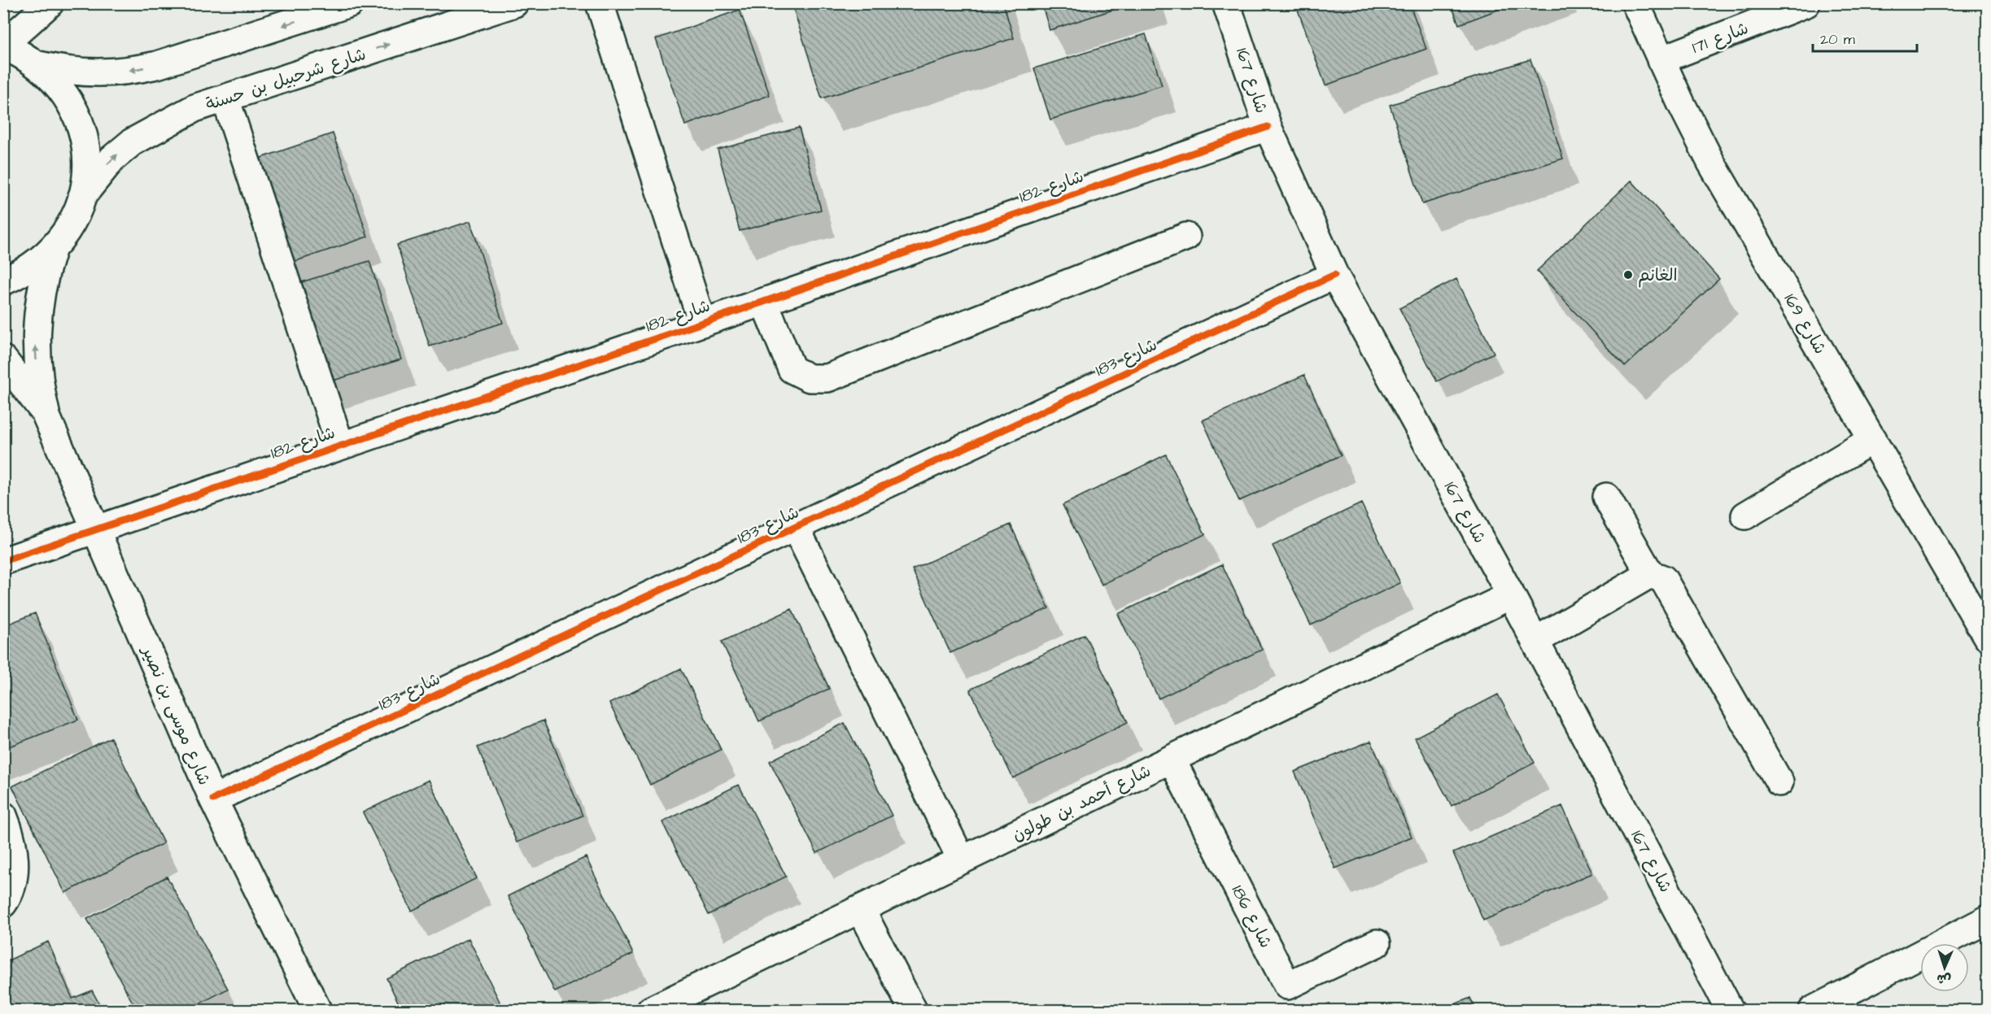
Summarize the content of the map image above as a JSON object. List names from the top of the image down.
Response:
{
  "streets": {
    "street": [
      "شارع 171",
      "شارع شرحبيل بن حسنة",
      "شارع 167",
      "شارع 182",
      "شارع 169",
      "شارع 183",
      "شارع موسى بن نصير",
      "شارع أحمد بن طولون",
      "شارع 186"
    ]
  },
  "crossings": [
    ["شارع 171", "شارع 169"],
    ["شارع 167", "شارع 182"],
    ["شارع 167", "شارع 183"],
    ["شارع 167", "شارع أحمد بن طولون"],
    ["شارع 182", "شارع موسى بن نصير"],
    ["شارع 183", "شارع موسى بن نصير"],
    ["شارع 183", "شارع أحمد بن طولون"],
    ["شارع أحمد بن طولون", "شارع 186"]
  ],
  "places": ["الغانم"],
  "scale_bar": "20 m",
  "north": "bottom"
}
